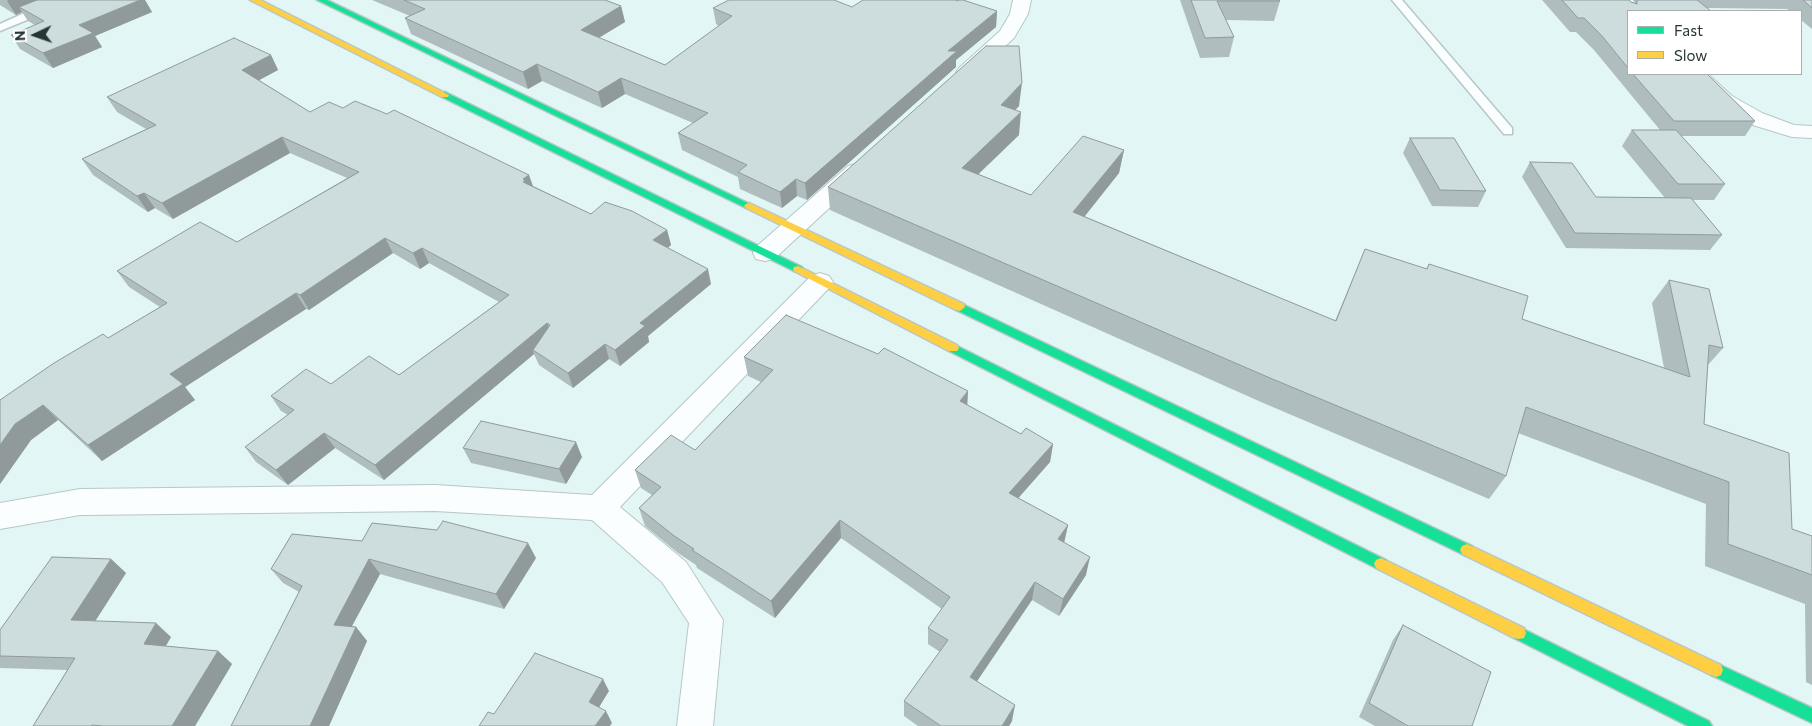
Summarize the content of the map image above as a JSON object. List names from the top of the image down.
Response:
{
  "legend": ["Fast", "Slow"],
  "north": "left"
}
